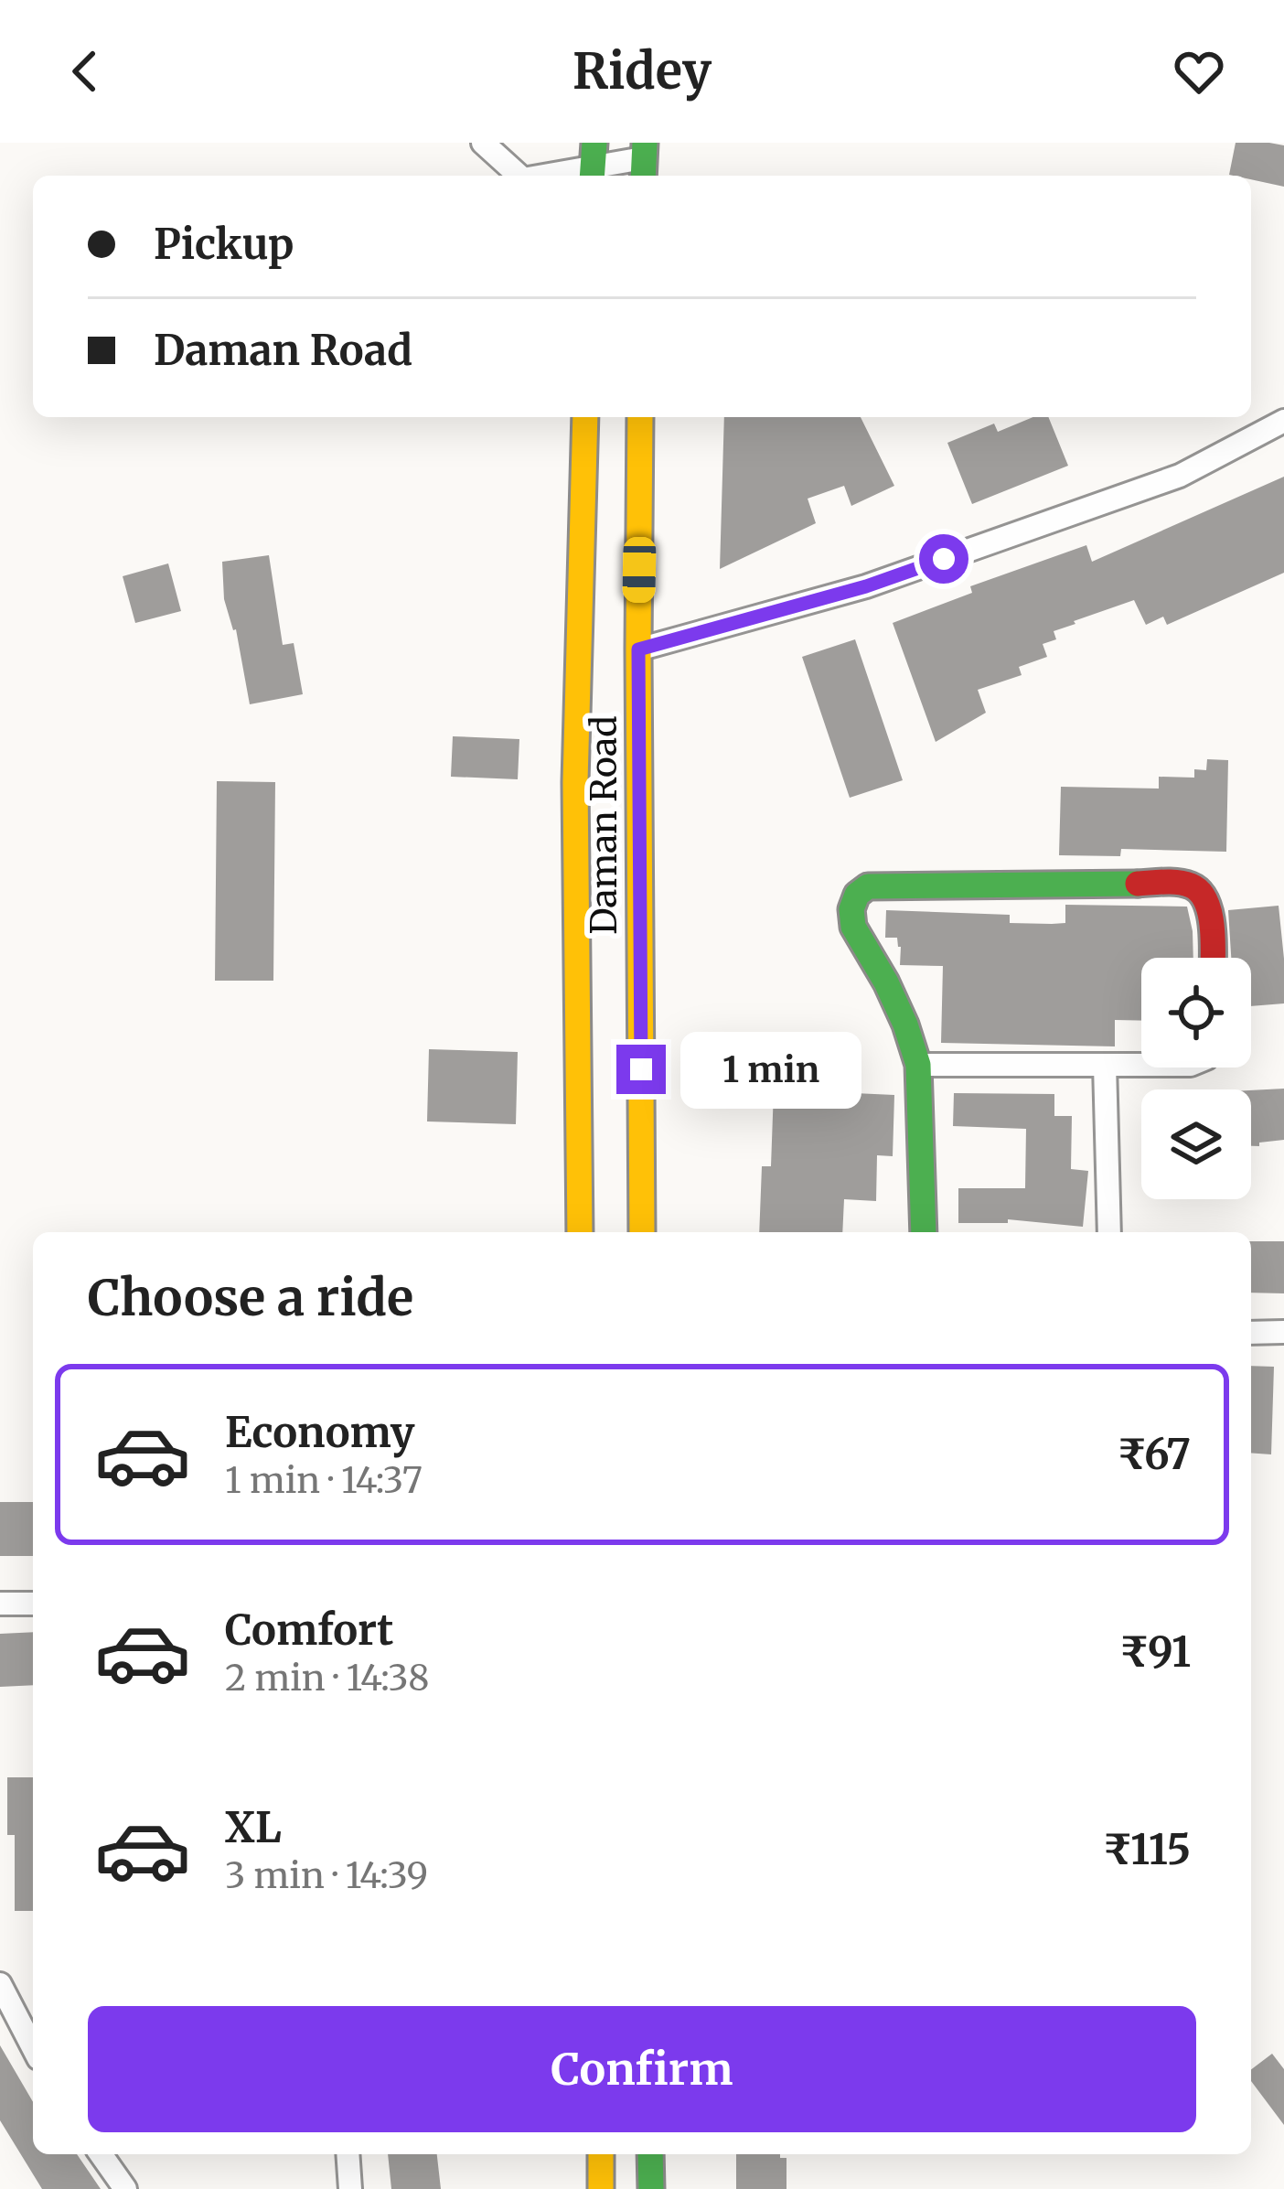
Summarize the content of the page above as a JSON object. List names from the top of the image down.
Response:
{
  "streets": {
    "main road": ["Daman Road"]
  },
  "page": {
    "header": "Ridey",
    "banner": ["Pickup", "Daman Road"],
    "bubble": "1 min",
    "heading": "Choose a ride",
    "list": [
      {
        "name": "Economy",
        "note": "1 min · 14:37",
        "value": "₹67"
      },
      {
        "name": "Comfort",
        "note": "2 min · 14:38",
        "value": "₹91"
      },
      {
        "name": "XL",
        "note": "3 min · 14:39",
        "value": "₹115"
      }
    ],
    "buttons": "Confirm"
  }
}
